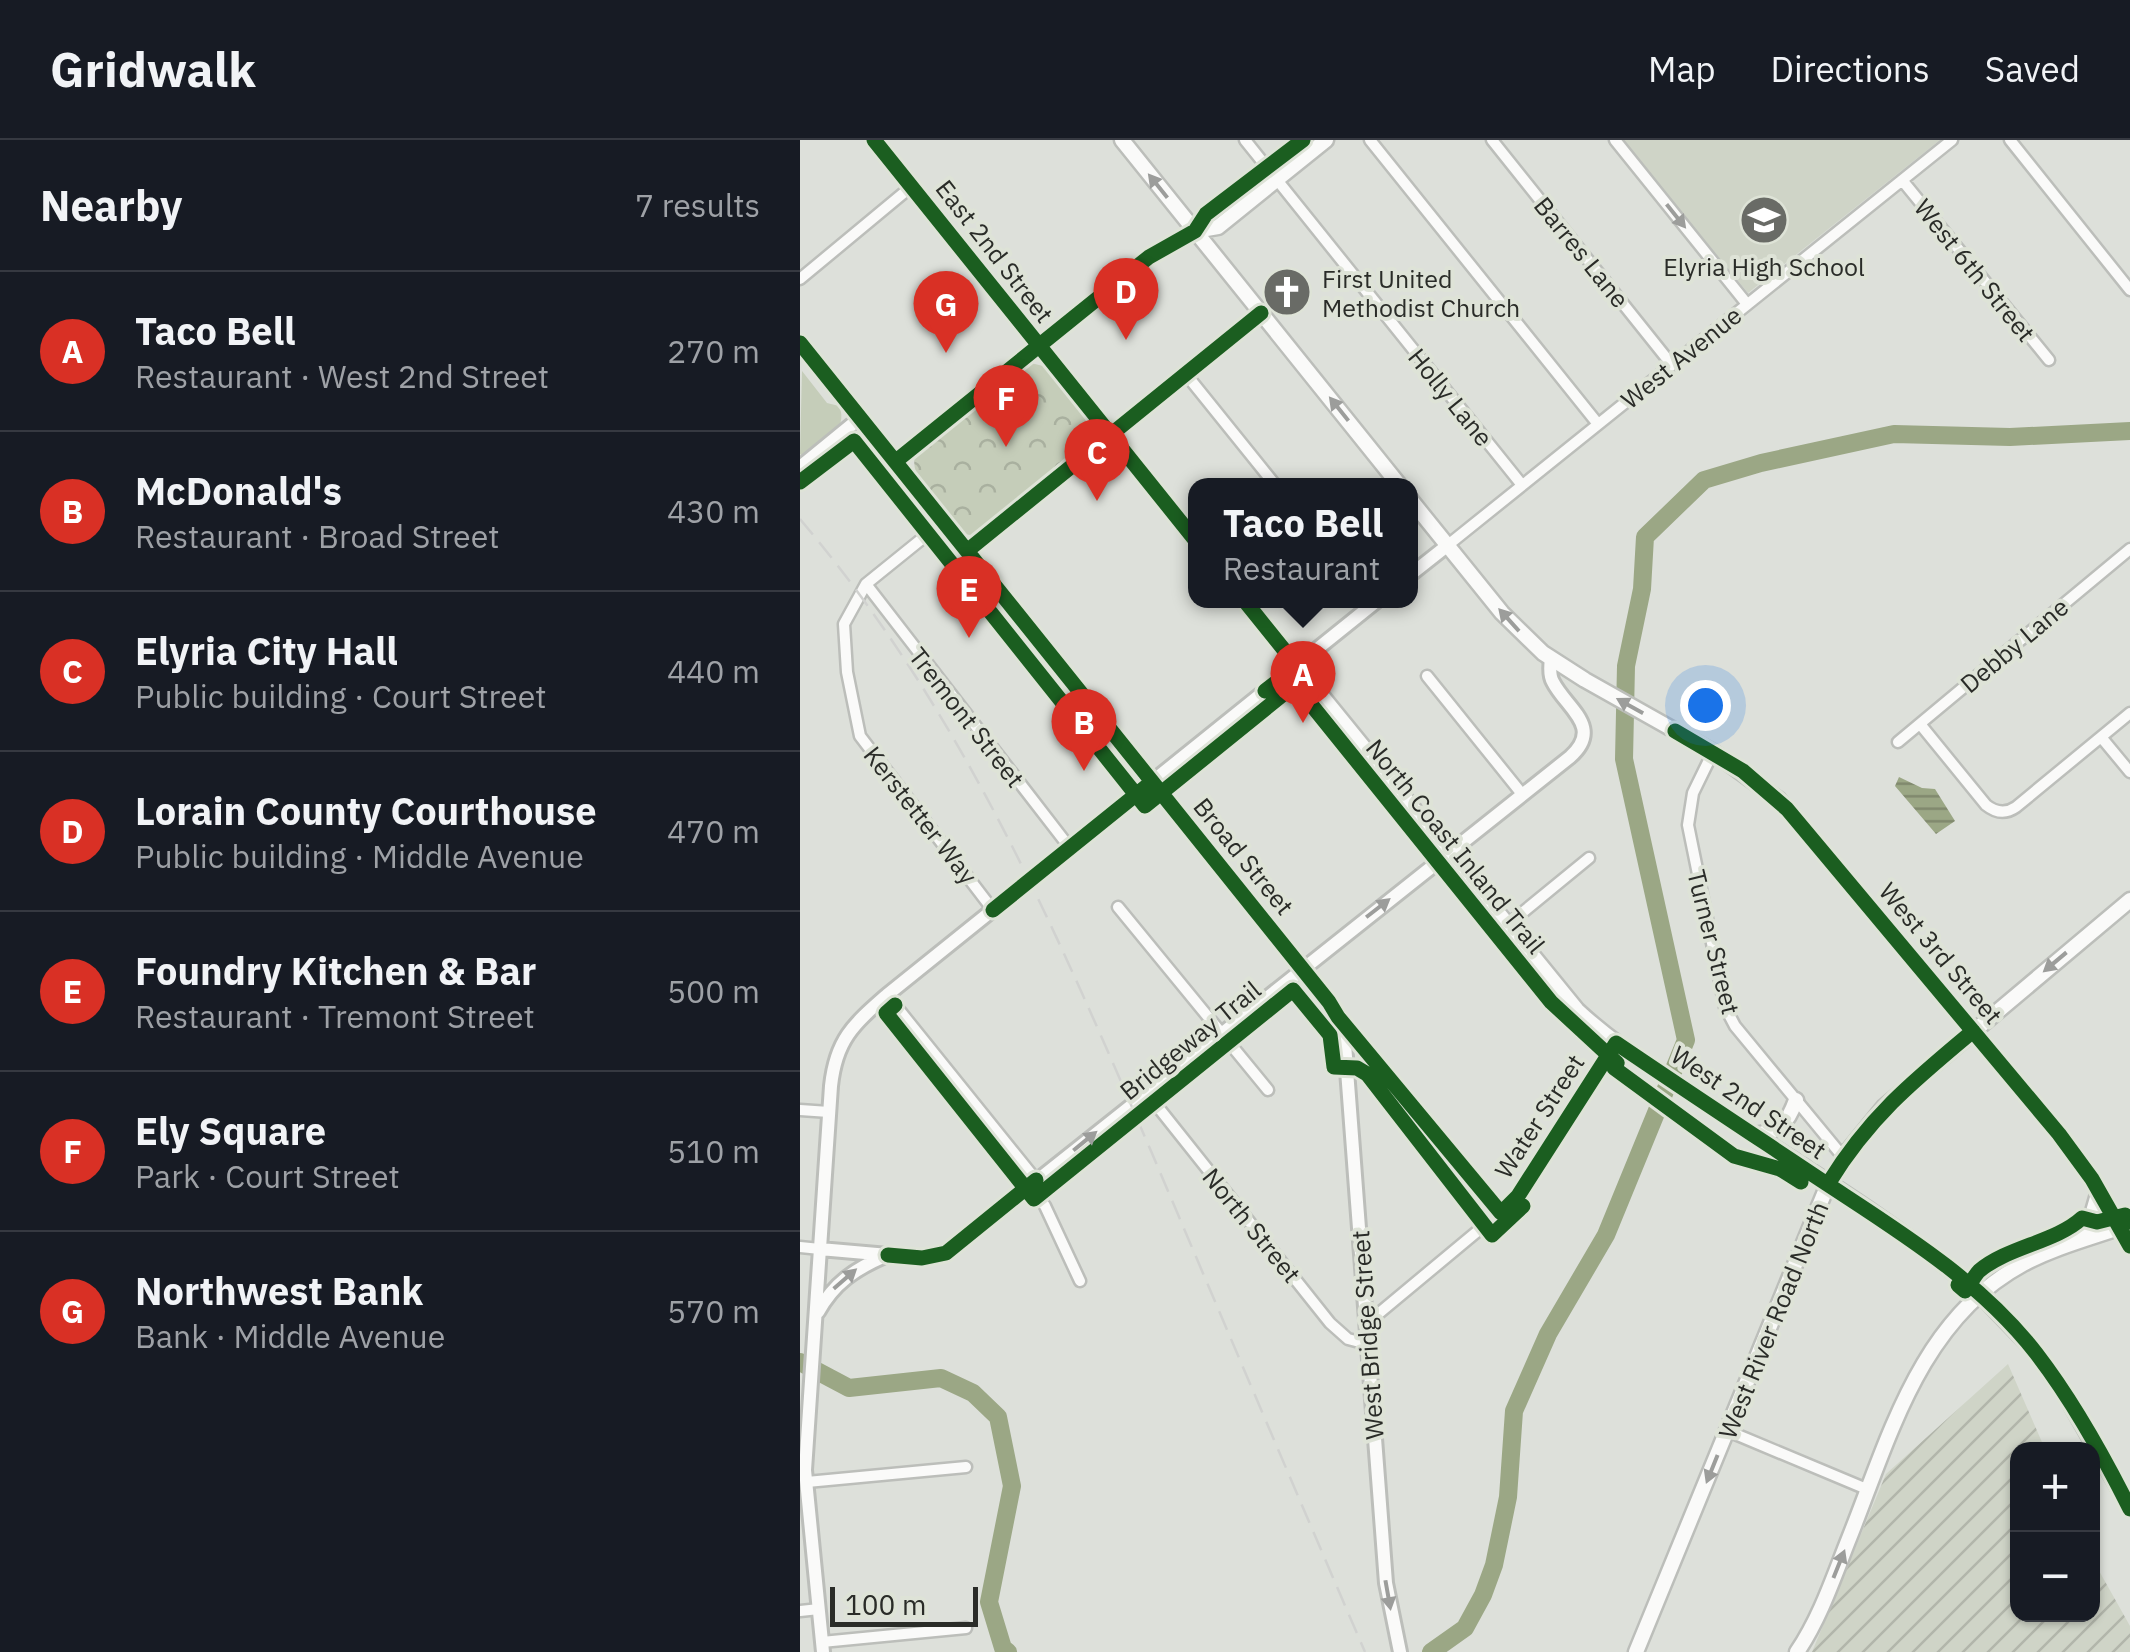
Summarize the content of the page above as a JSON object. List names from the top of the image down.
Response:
{
  "streets": {
    "main road": [
      "East 2nd Street",
      "West 3rd Street",
      "West 2nd Street",
      "West River Road North"
    ],
    "street": [
      "Barres Lane",
      "West 6th Street",
      "West Avenue",
      "Holly Lane",
      "Debby Lane",
      "Tremont Street",
      "Kerstetter Way",
      "Broad Street",
      "Turner Street",
      "Water Street",
      "North Street",
      "West Bridge Street"
    ],
    "cycle path": ["North Coast Inland Trail", "Bridgeway Trail"]
  },
  "crossings": [
    ["Barres Lane", "West Avenue"],
    ["West 6th Street", "West Avenue"],
    ["West Avenue", "Holly Lane"],
    ["West Avenue", "West 3rd Street"],
    ["Tremont Street", "Kerstetter Way"],
    ["Kerstetter Way", "Broad Street"],
    ["Broad Street", "Water Street"],
    ["Broad Street", "West Bridge Street"],
    ["Turner Street", "West 3rd Street"],
    ["Turner Street", "West River Road North"],
    ["West 3rd Street", "West River Road North"],
    ["West 2nd Street", "Water Street"],
    ["West 2nd Street", "West River Road North"],
    ["Water Street", "West Bridge Street"],
    ["North Street", "West Bridge Street"]
  ],
  "one_way": ["West River Road North", "West Bridge Street"],
  "places": {
    "school or university": ["Elyria High School"],
    "church": ["First United Methodist Church"]
  },
  "scale_bar": "100 m",
  "page": {
    "header": "Gridwalk",
    "nav": ["Map", "Directions", "Saved"],
    "heading": ["Nearby", "7 results"],
    "pins": [
      "D",
      "G",
      "F",
      "C",
      "E",
      "A",
      "B"
    ],
    "list": [
      {
        "mark": "A",
        "name": "Taco Bell",
        "note": "Restaurant · West 2nd Street",
        "value": "270 m"
      },
      {
        "mark": "B",
        "name": "McDonald's",
        "note": "Restaurant · Broad Street",
        "value": "430 m"
      },
      {
        "mark": "C",
        "name": "Elyria City Hall",
        "note": "Public building · Court Street",
        "value": "440 m"
      },
      {
        "mark": "D",
        "name": "Lorain County Courthouse",
        "note": "Public building · Middle Avenue",
        "value": "470 m"
      },
      {
        "mark": "E",
        "name": "Foundry Kitchen & Bar",
        "note": "Restaurant · Tremont Street",
        "value": "500 m"
      },
      {
        "mark": "F",
        "name": "Ely Square",
        "note": "Park · Court Street",
        "value": "510 m"
      },
      {
        "mark": "G",
        "name": "Northwest Bank",
        "note": "Bank · Middle Avenue",
        "value": "570 m"
      }
    ],
    "popup": ["Taco Bell", "Restaurant"],
    "map_buttons": ["+", "−"],
    "scale": "100 m"
  }
}
